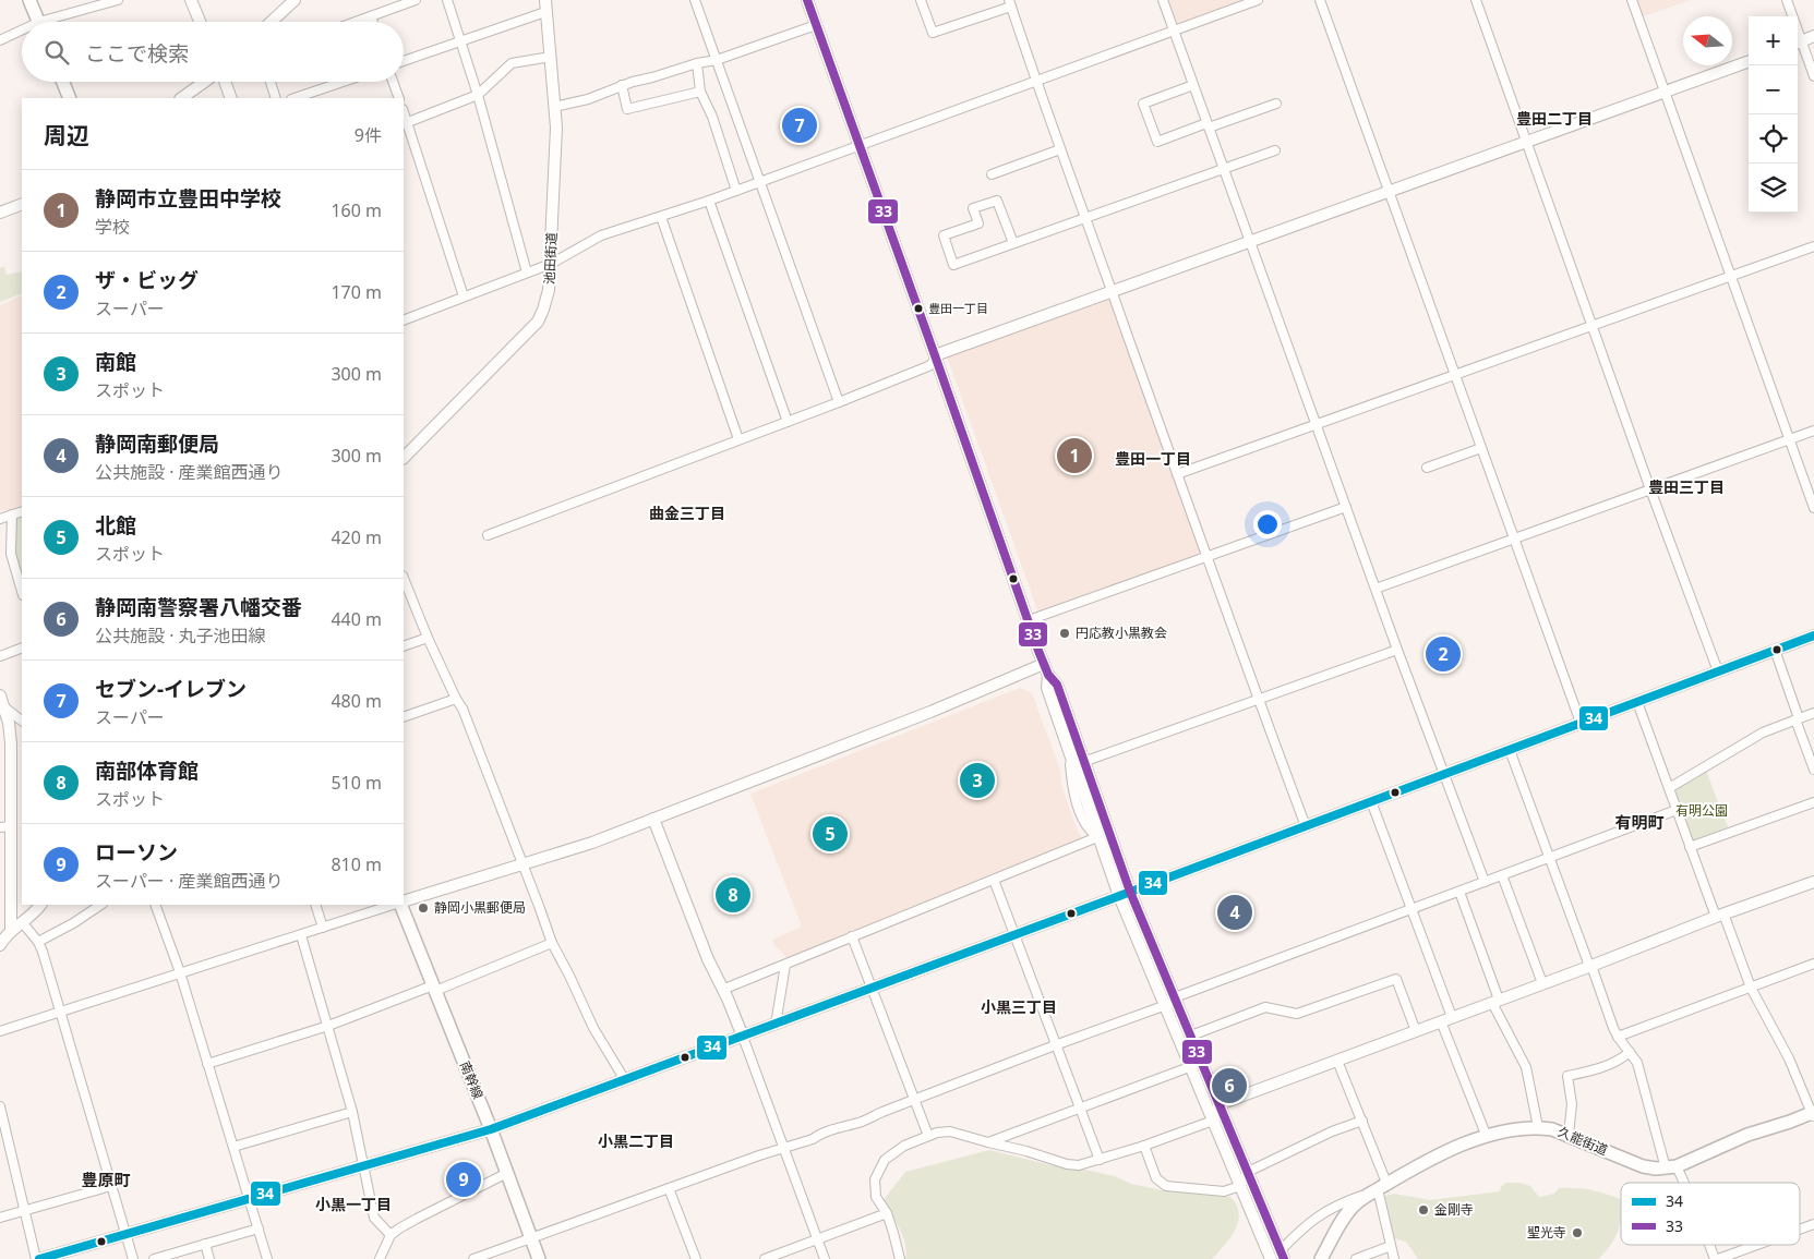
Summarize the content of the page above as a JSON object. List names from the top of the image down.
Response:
{
  "streets": {
    "main road": ["南幹線", "久能街道"],
    "street": ["池田街道"]
  },
  "districts": [
    "豊田二丁目",
    "豊田一丁目",
    "豊田三丁目",
    "曲金三丁目",
    "有明町",
    "小黒三丁目",
    "小黒二丁目",
    "豊原町",
    "小黒一丁目"
  ],
  "parks": ["有明公園"],
  "places": [
    "豊田一丁目",
    "円応教小黒教会",
    "静岡小黒郵便局",
    "金剛寺",
    "聖光寺"
  ],
  "lines": ["transit line 33", "transit line 34"],
  "legend": ["34", "33"],
  "north": "left",
  "page": {
    "map_buttons": ["+", "−"],
    "search": "ここで検索",
    "heading": ["周辺", "9件"],
    "pins": [
      "7",
      "1",
      "2",
      "3",
      "5",
      "8",
      "4",
      "6",
      "9"
    ],
    "list": [
      {
        "mark": "1",
        "name": "静岡市立豊田中学校",
        "note": "学校",
        "value": "160 m"
      },
      {
        "mark": "2",
        "name": "ザ・ビッグ",
        "note": "スーパー",
        "value": "170 m"
      },
      {
        "mark": "3",
        "name": "南館",
        "note": "スポット",
        "value": "300 m"
      },
      {
        "mark": "4",
        "name": "静岡南郵便局",
        "note": "公共施設 · 産業館西通り",
        "value": "300 m"
      },
      {
        "mark": "5",
        "name": "北館",
        "note": "スポット",
        "value": "420 m"
      },
      {
        "mark": "6",
        "name": "静岡南警察署八幡交番",
        "note": "公共施設 · 丸子池田線",
        "value": "440 m"
      },
      {
        "mark": "7",
        "name": "セブン-イレブン",
        "note": "スーパー",
        "value": "480 m"
      },
      {
        "mark": "8",
        "name": "南部体育館",
        "note": "スポット",
        "value": "510 m"
      },
      {
        "mark": "9",
        "name": "ローソン",
        "note": "スーパー · 産業館西通り",
        "value": "810 m"
      }
    ]
  }
}
